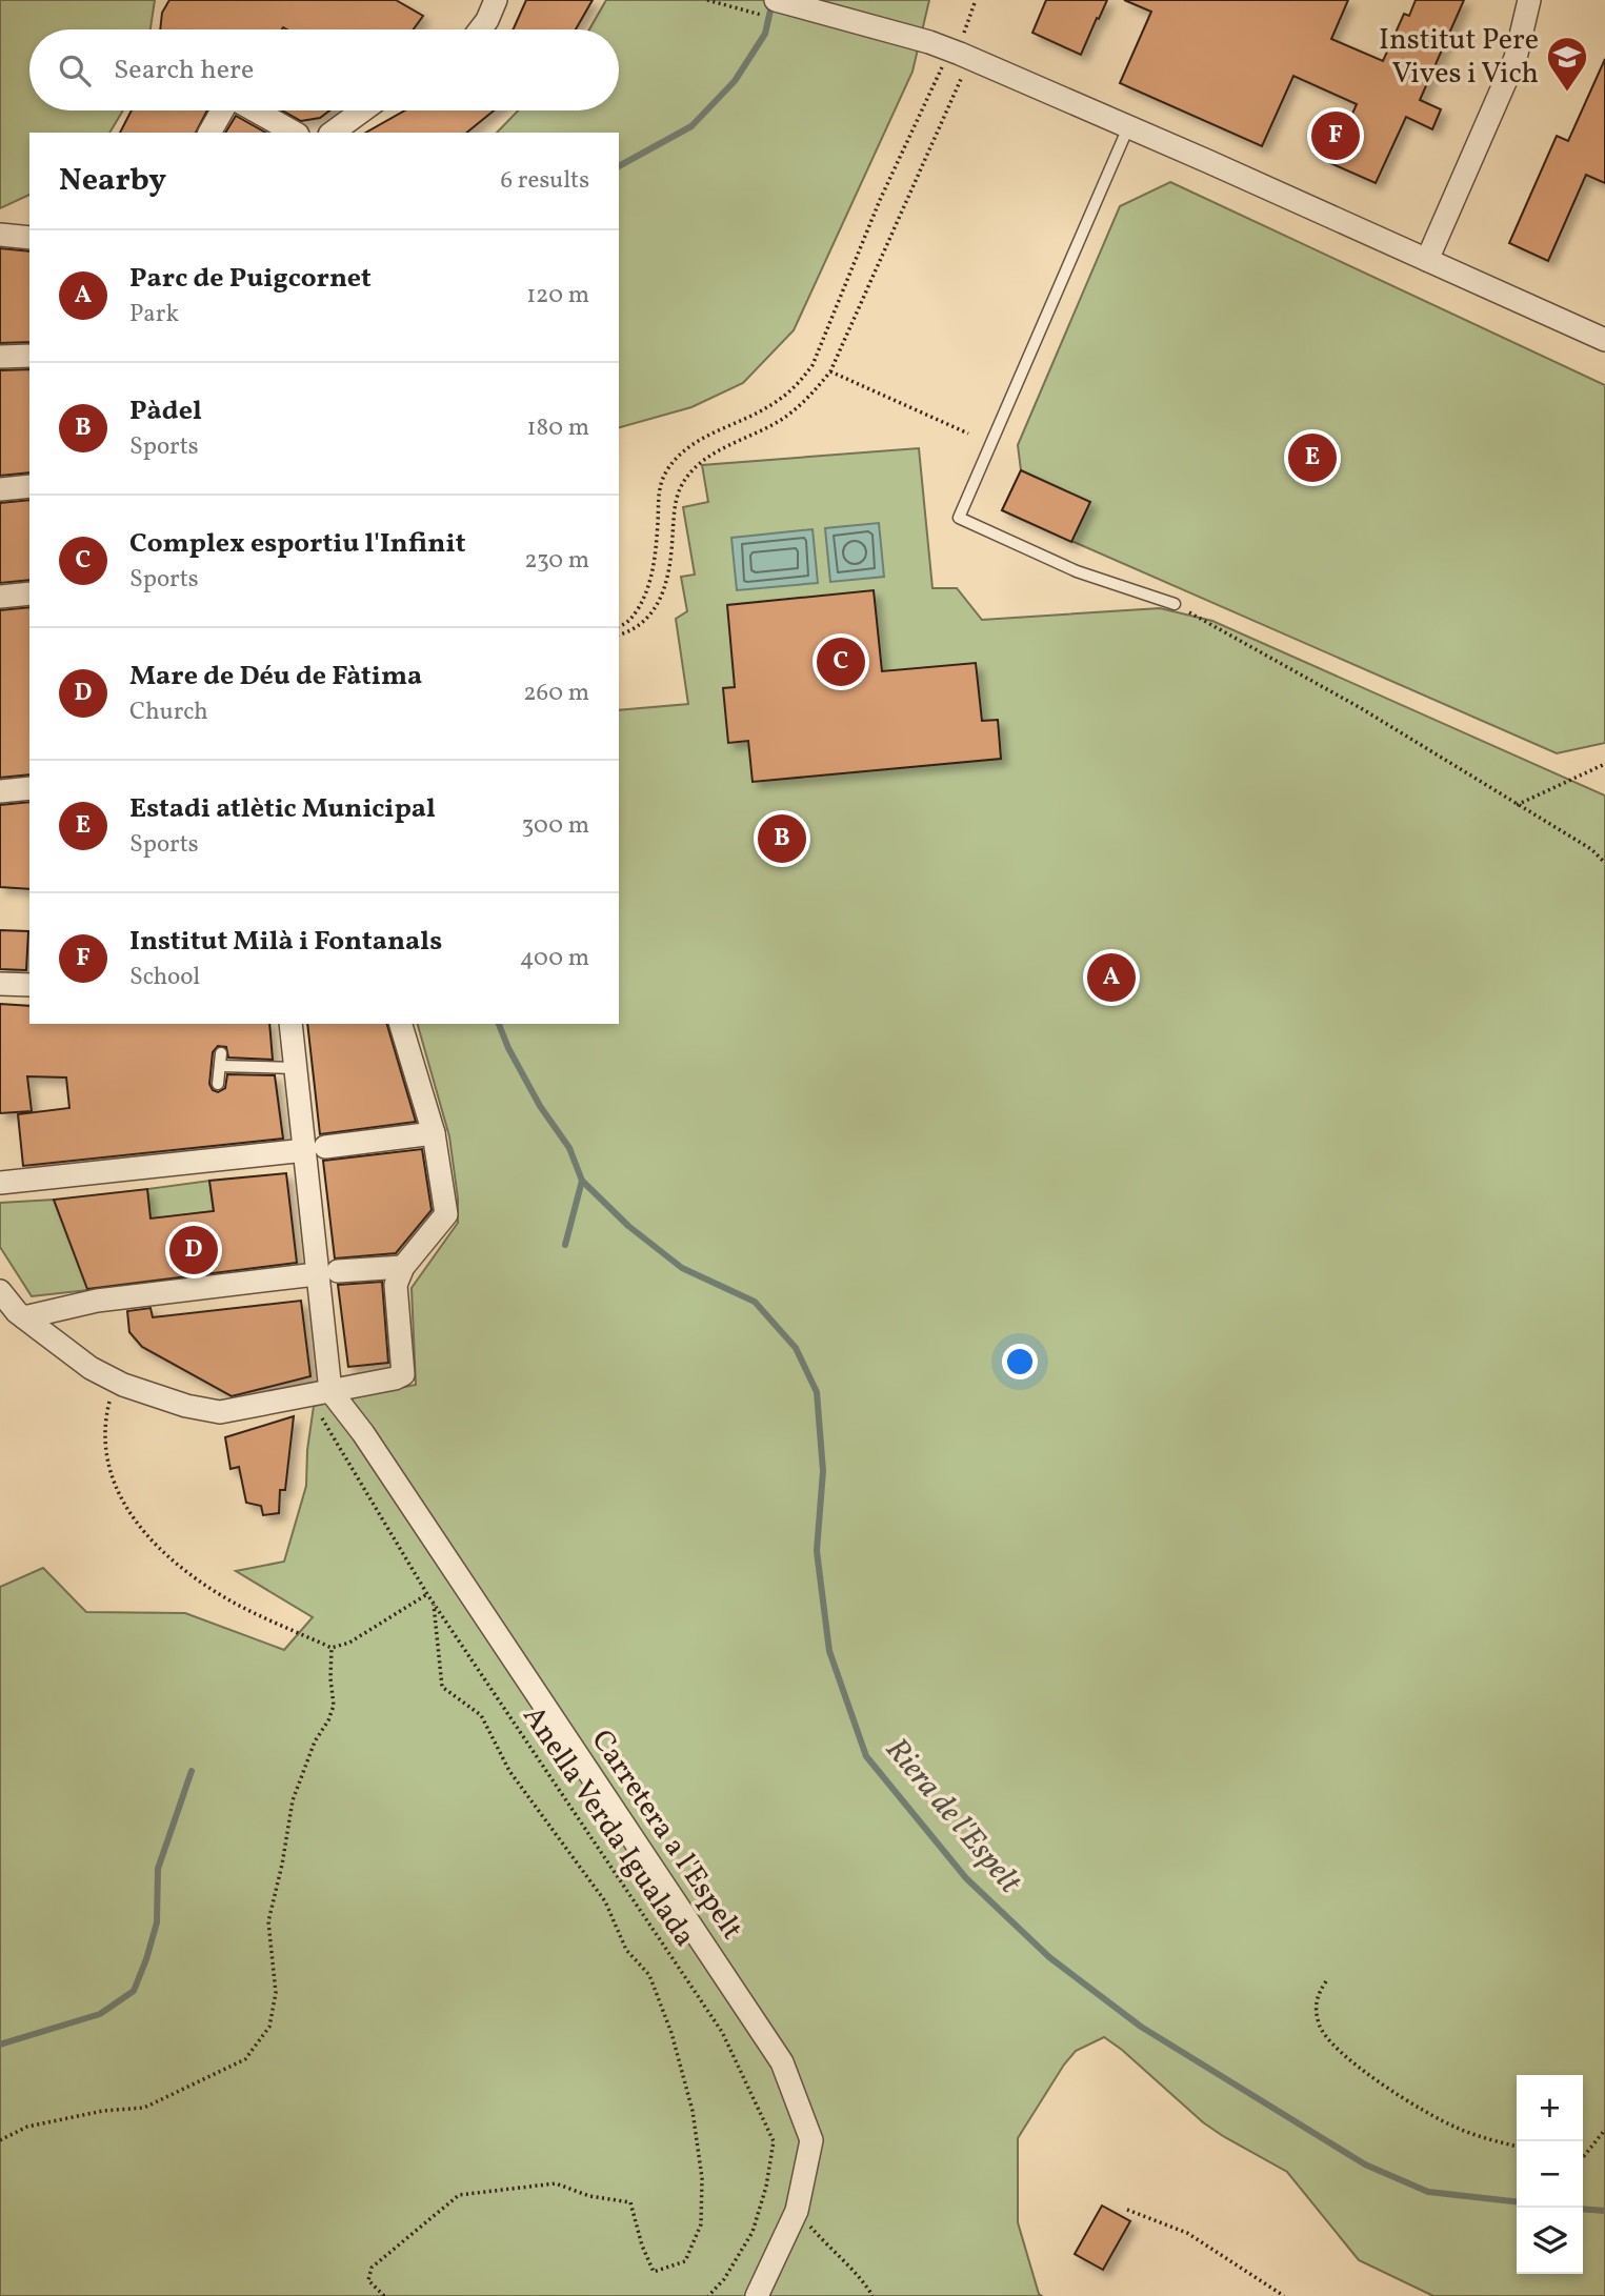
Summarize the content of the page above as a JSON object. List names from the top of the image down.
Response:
{
  "streets": {
    "street": ["Carretera a l'Espelt"],
    "path": ["Anella Verda Igualada"]
  },
  "water": ["Riera de l'Espelt"],
  "places": {
    "school or university": ["Institut Pere Vives i Vich"]
  },
  "page": {
    "search": "Search here",
    "pins": [
      "F",
      "E",
      "C",
      "B",
      "A",
      "D"
    ],
    "heading": ["Nearby", "6 results"],
    "list": [
      {
        "mark": "A",
        "name": "Parc de Puigcornet",
        "note": "Park",
        "value": "120 m"
      },
      {
        "mark": "B",
        "name": "Pàdel",
        "note": "Sports",
        "value": "180 m"
      },
      {
        "mark": "C",
        "name": "Complex esportiu l'Infinit",
        "note": "Sports",
        "value": "230 m"
      },
      {
        "mark": "D",
        "name": "Mare de Déu de Fàtima",
        "note": "Church",
        "value": "260 m"
      },
      {
        "mark": "E",
        "name": "Estadi atlètic Municipal",
        "note": "Sports",
        "value": "300 m"
      },
      {
        "mark": "F",
        "name": "Institut Milà i Fontanals",
        "note": "School",
        "value": "400 m"
      }
    ],
    "map_buttons": ["+", "−"]
  }
}
